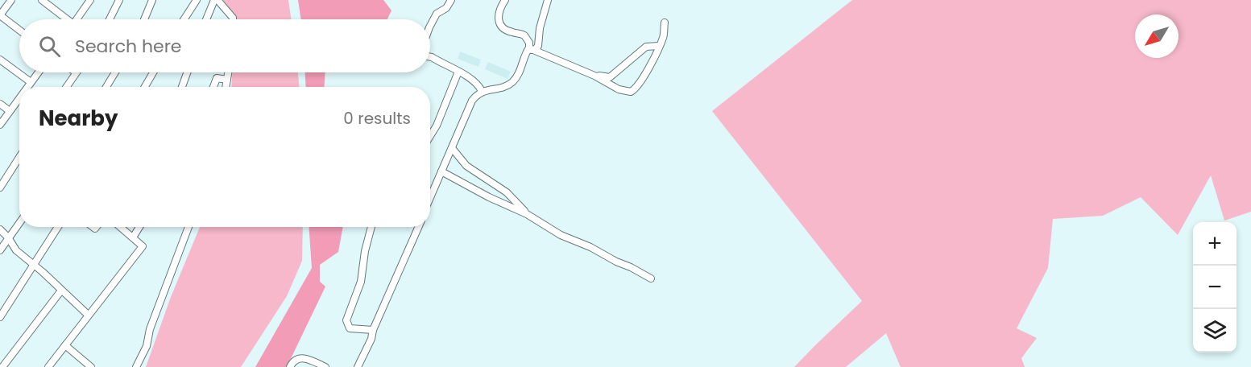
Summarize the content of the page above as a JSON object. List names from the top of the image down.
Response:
{
  "north": "bottom left",
  "page": {
    "search": "Search here",
    "heading": ["Nearby", "0 results"],
    "map_buttons": ["+", "−"]
  }
}
